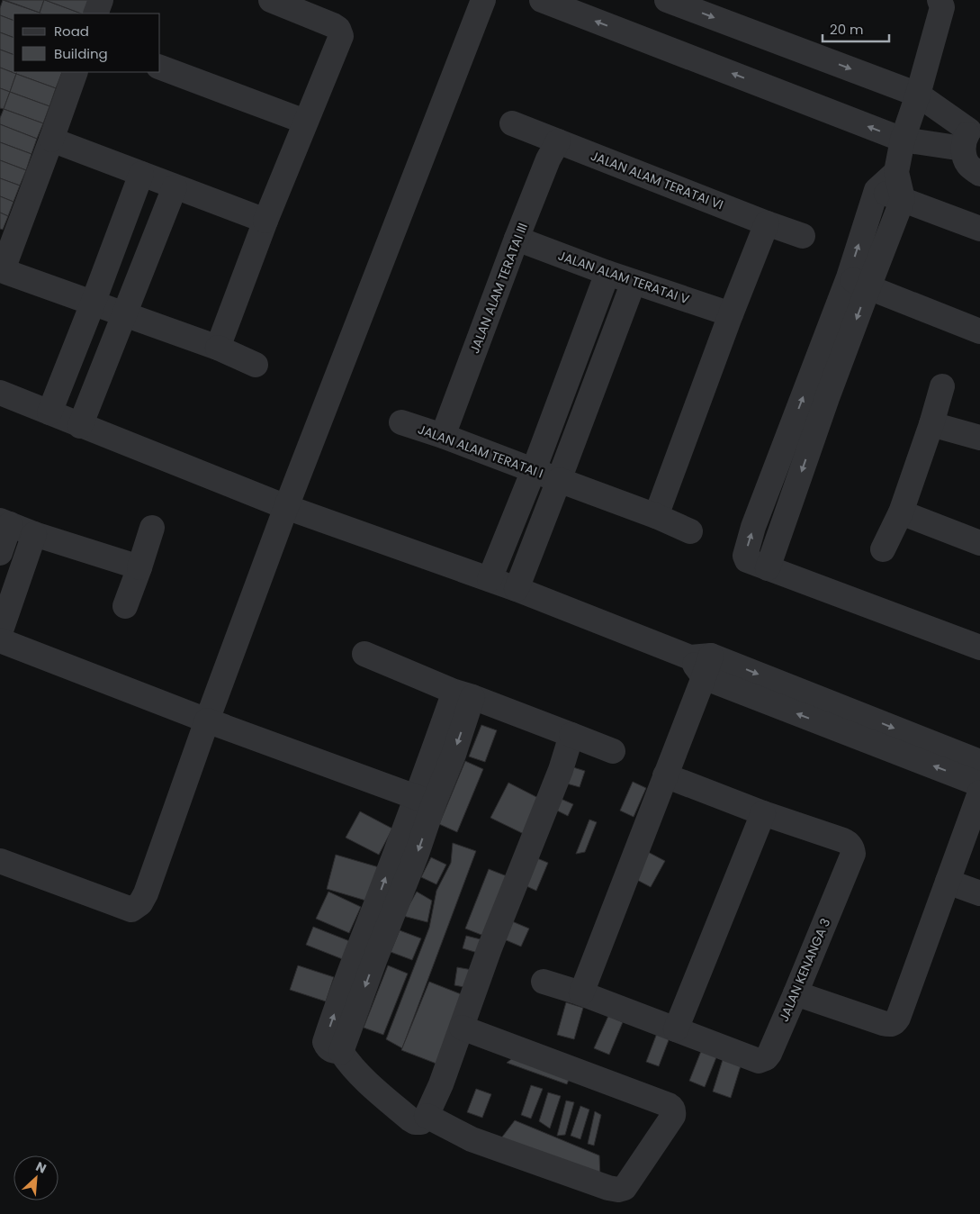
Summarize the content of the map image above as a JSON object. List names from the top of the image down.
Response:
{
  "streets": {
    "street": [
      "JALAN ALAM TERATAI VI",
      "JALAN ALAM TERATAI V",
      "JALAN ALAM TERATAI III",
      "JALAN ALAM TERATAI I",
      "JALAN KENANGA 3"
    ]
  },
  "crossings": [
    ["JALAN ALAM TERATAI VI", "JALAN ALAM TERATAI III"],
    ["JALAN ALAM TERATAI V", "JALAN ALAM TERATAI III"],
    ["JALAN ALAM TERATAI III", "JALAN ALAM TERATAI I"]
  ],
  "legend": ["Road", "Building"],
  "scale_bar": "20 m",
  "north": "top right"
}
